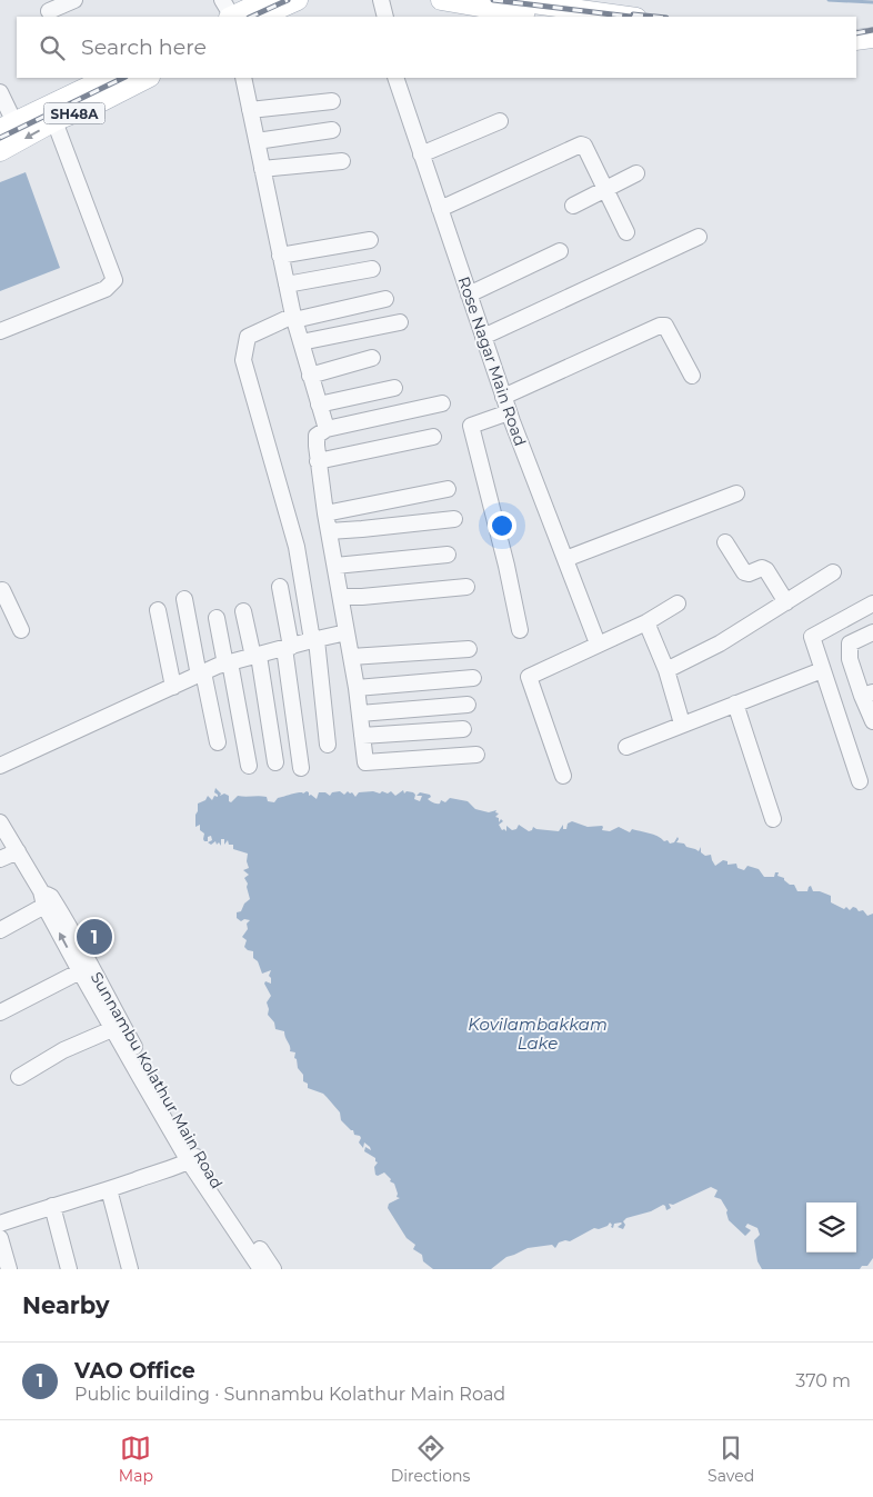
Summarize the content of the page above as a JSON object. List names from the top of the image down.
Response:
{
  "streets": {
    "main road": ["SH48A"],
    "street": ["Rose Nagar Main Road", "Sunnambu Kolathur Main Road"]
  },
  "water": ["Kovilambakkam Lake"],
  "page": {
    "search": "Search here",
    "pins": "1",
    "heading": "Nearby",
    "list": [
      {
        "mark": "1",
        "name": "VAO Office",
        "note": "Public building · Sunnambu Kolathur Main Road",
        "value": "370 m"
      }
    ],
    "nav": ["Map", "Directions", "Saved"]
  }
}
